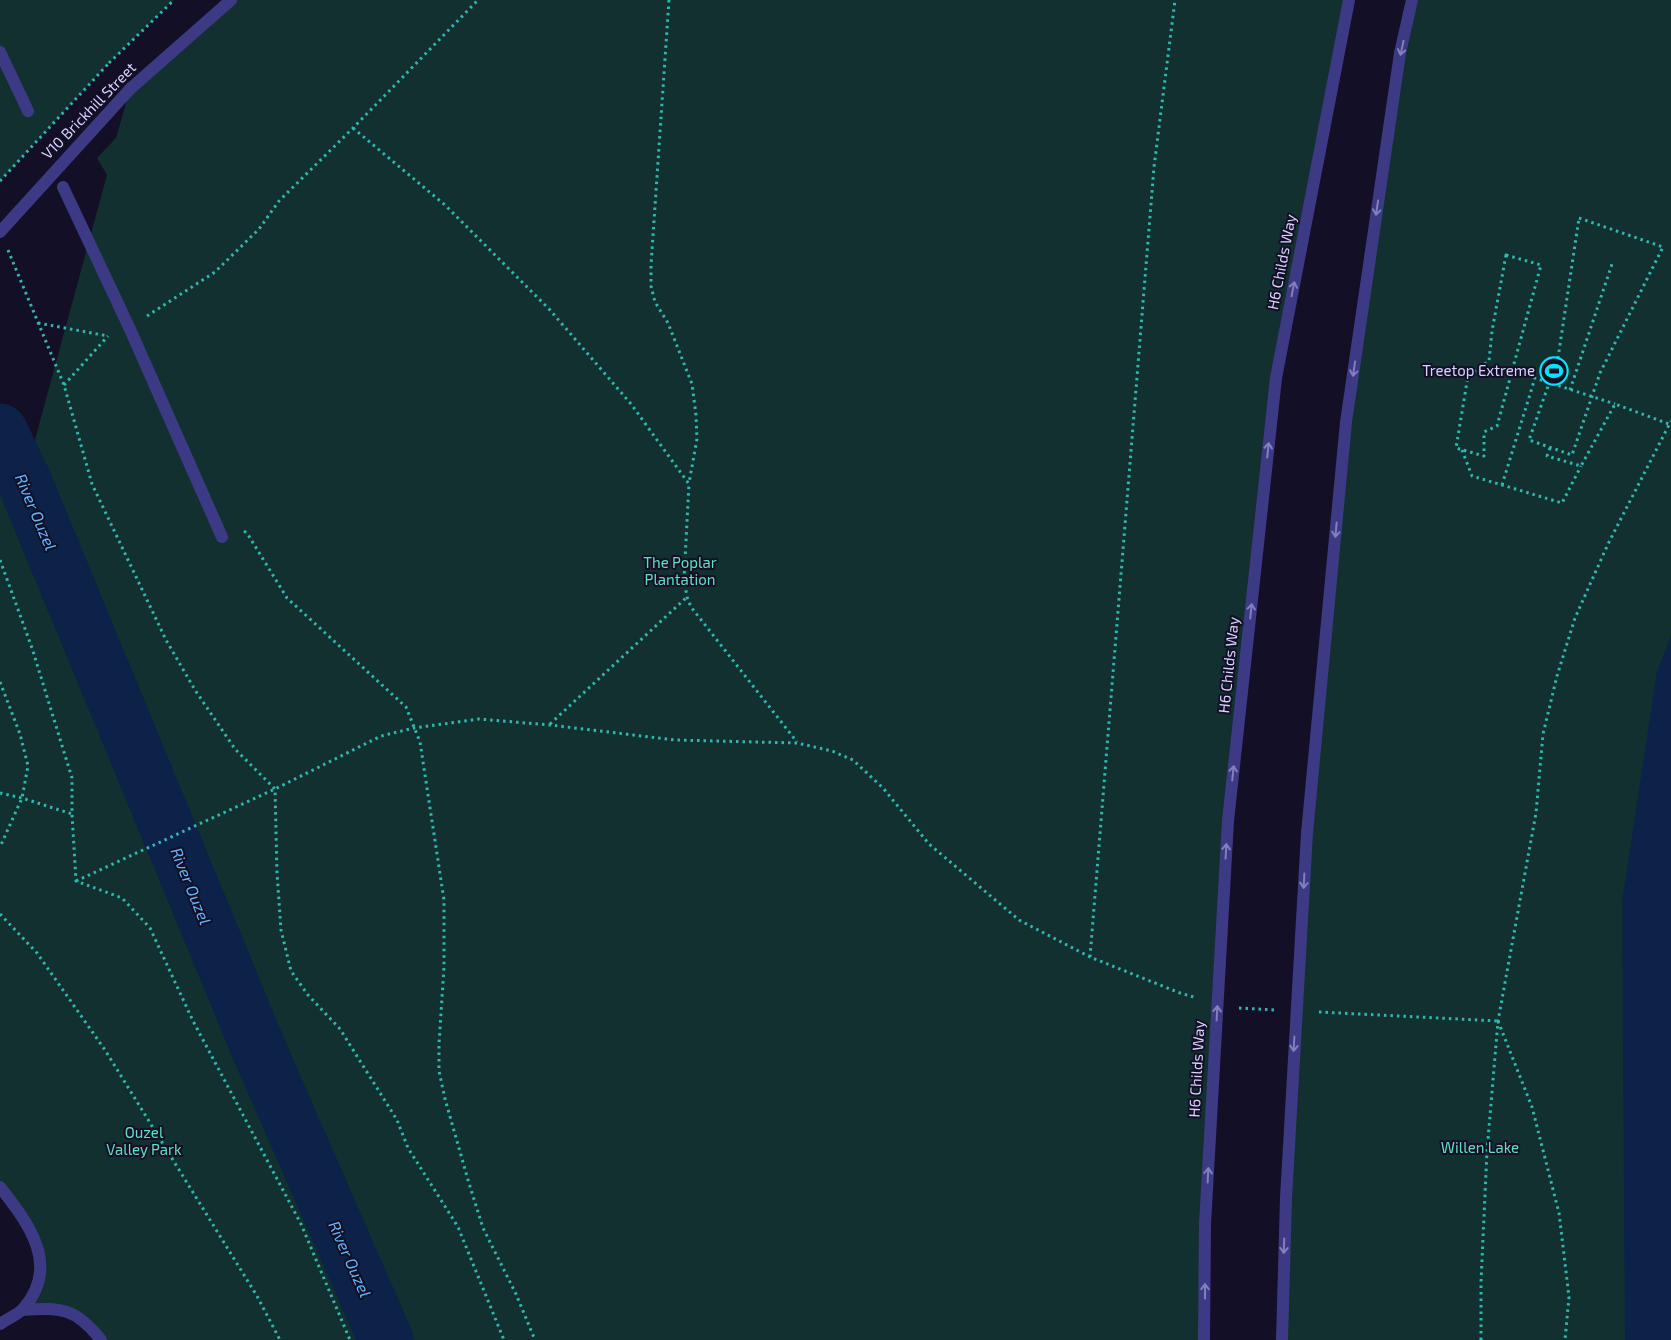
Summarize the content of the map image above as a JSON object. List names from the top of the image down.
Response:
{
  "streets": {
    "street": ["V10 Brickhill Street", "H6 Childs Way"]
  },
  "water": ["River Ouzel"],
  "parks": ["The Poplar Plantation", "Ouzel Valley Park", "Willen Lake"],
  "places": {
    "sports": ["Treetop Extreme"]
  }
}
